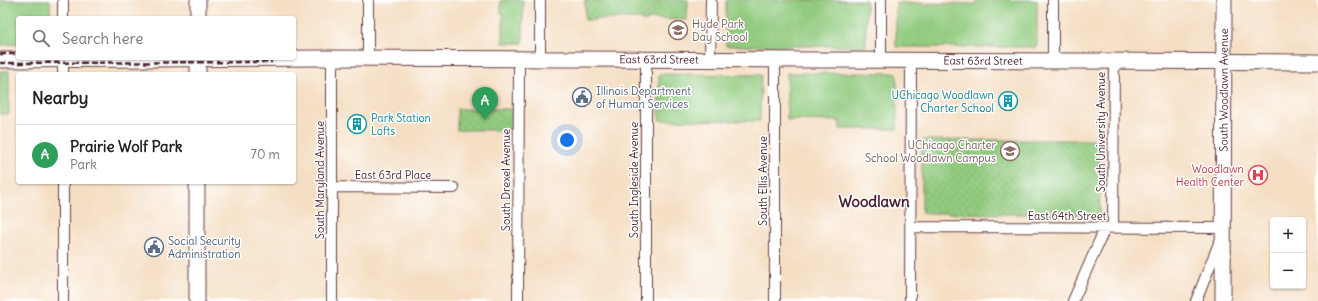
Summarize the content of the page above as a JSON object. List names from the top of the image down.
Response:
{
  "streets": {
    "main road": ["East 63rd Street", "South Woodlawn Avenue"],
    "street": [
      "South University Avenue",
      "East 63rd Place",
      "South Maryland Avenue",
      "South Drexel Avenue",
      "South Ingleside Avenue",
      "South Ellis Avenue",
      "East 64th Street"
    ]
  },
  "crossings": [
    ["East 63rd Street", "South Woodlawn Avenue"],
    ["East 63rd Street", "South University Avenue"],
    ["East 63rd Street", "South Maryland Avenue"],
    ["East 63rd Street", "South Drexel Avenue"],
    ["East 63rd Street", "South Ingleside Avenue"],
    ["East 63rd Street", "South Ellis Avenue"],
    ["South Woodlawn Avenue", "East 64th Street"],
    ["South University Avenue", "East 64th Street"],
    ["East 63rd Place", "South Maryland Avenue"]
  ],
  "districts": ["Woodlawn"],
  "places": {
    "school or university": ["Hyde Park Day School", "UChicago Charter School Woodlawn Campus"],
    "public building": ["Illinois Department of Human Services", "Social Security Administration"],
    "building": ["UChicago Woodlawn Charter School", "Park Station Lofts"],
    "hospital": ["Woodlawn Health Center"]
  },
  "page": {
    "search": "Search here",
    "heading": "Nearby",
    "pins": "A",
    "list": [
      {
        "mark": "A",
        "name": "Prairie Wolf Park",
        "note": "Park",
        "value": "70 m"
      }
    ],
    "map_buttons": ["+", "−"]
  }
}
